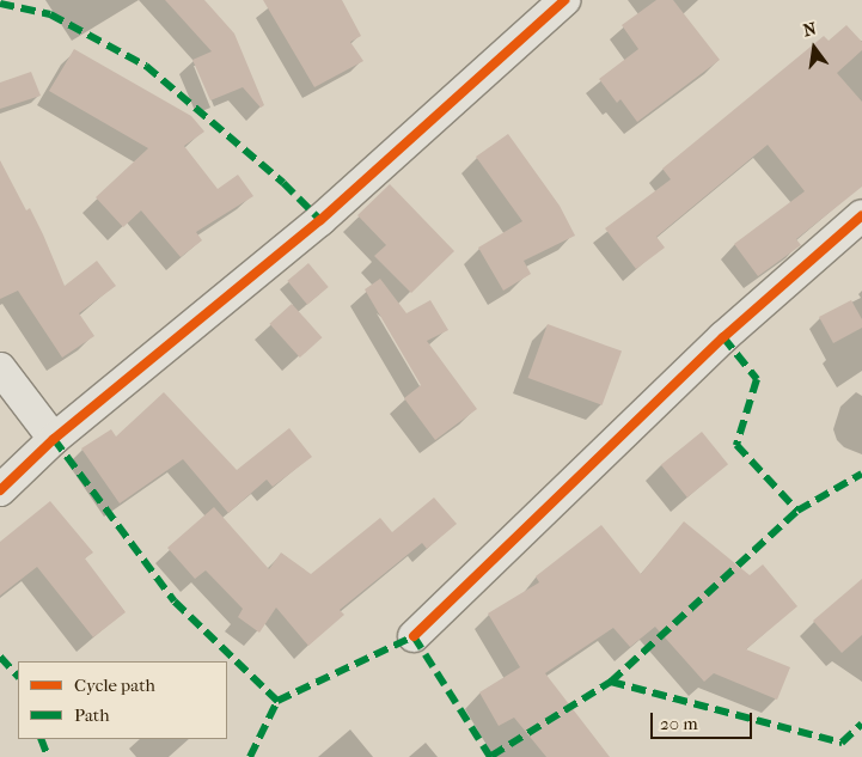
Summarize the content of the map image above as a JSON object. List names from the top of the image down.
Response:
{
  "legend": ["Cycle path", "Path"],
  "scale_bar": "20 m",
  "north": "top"
}
